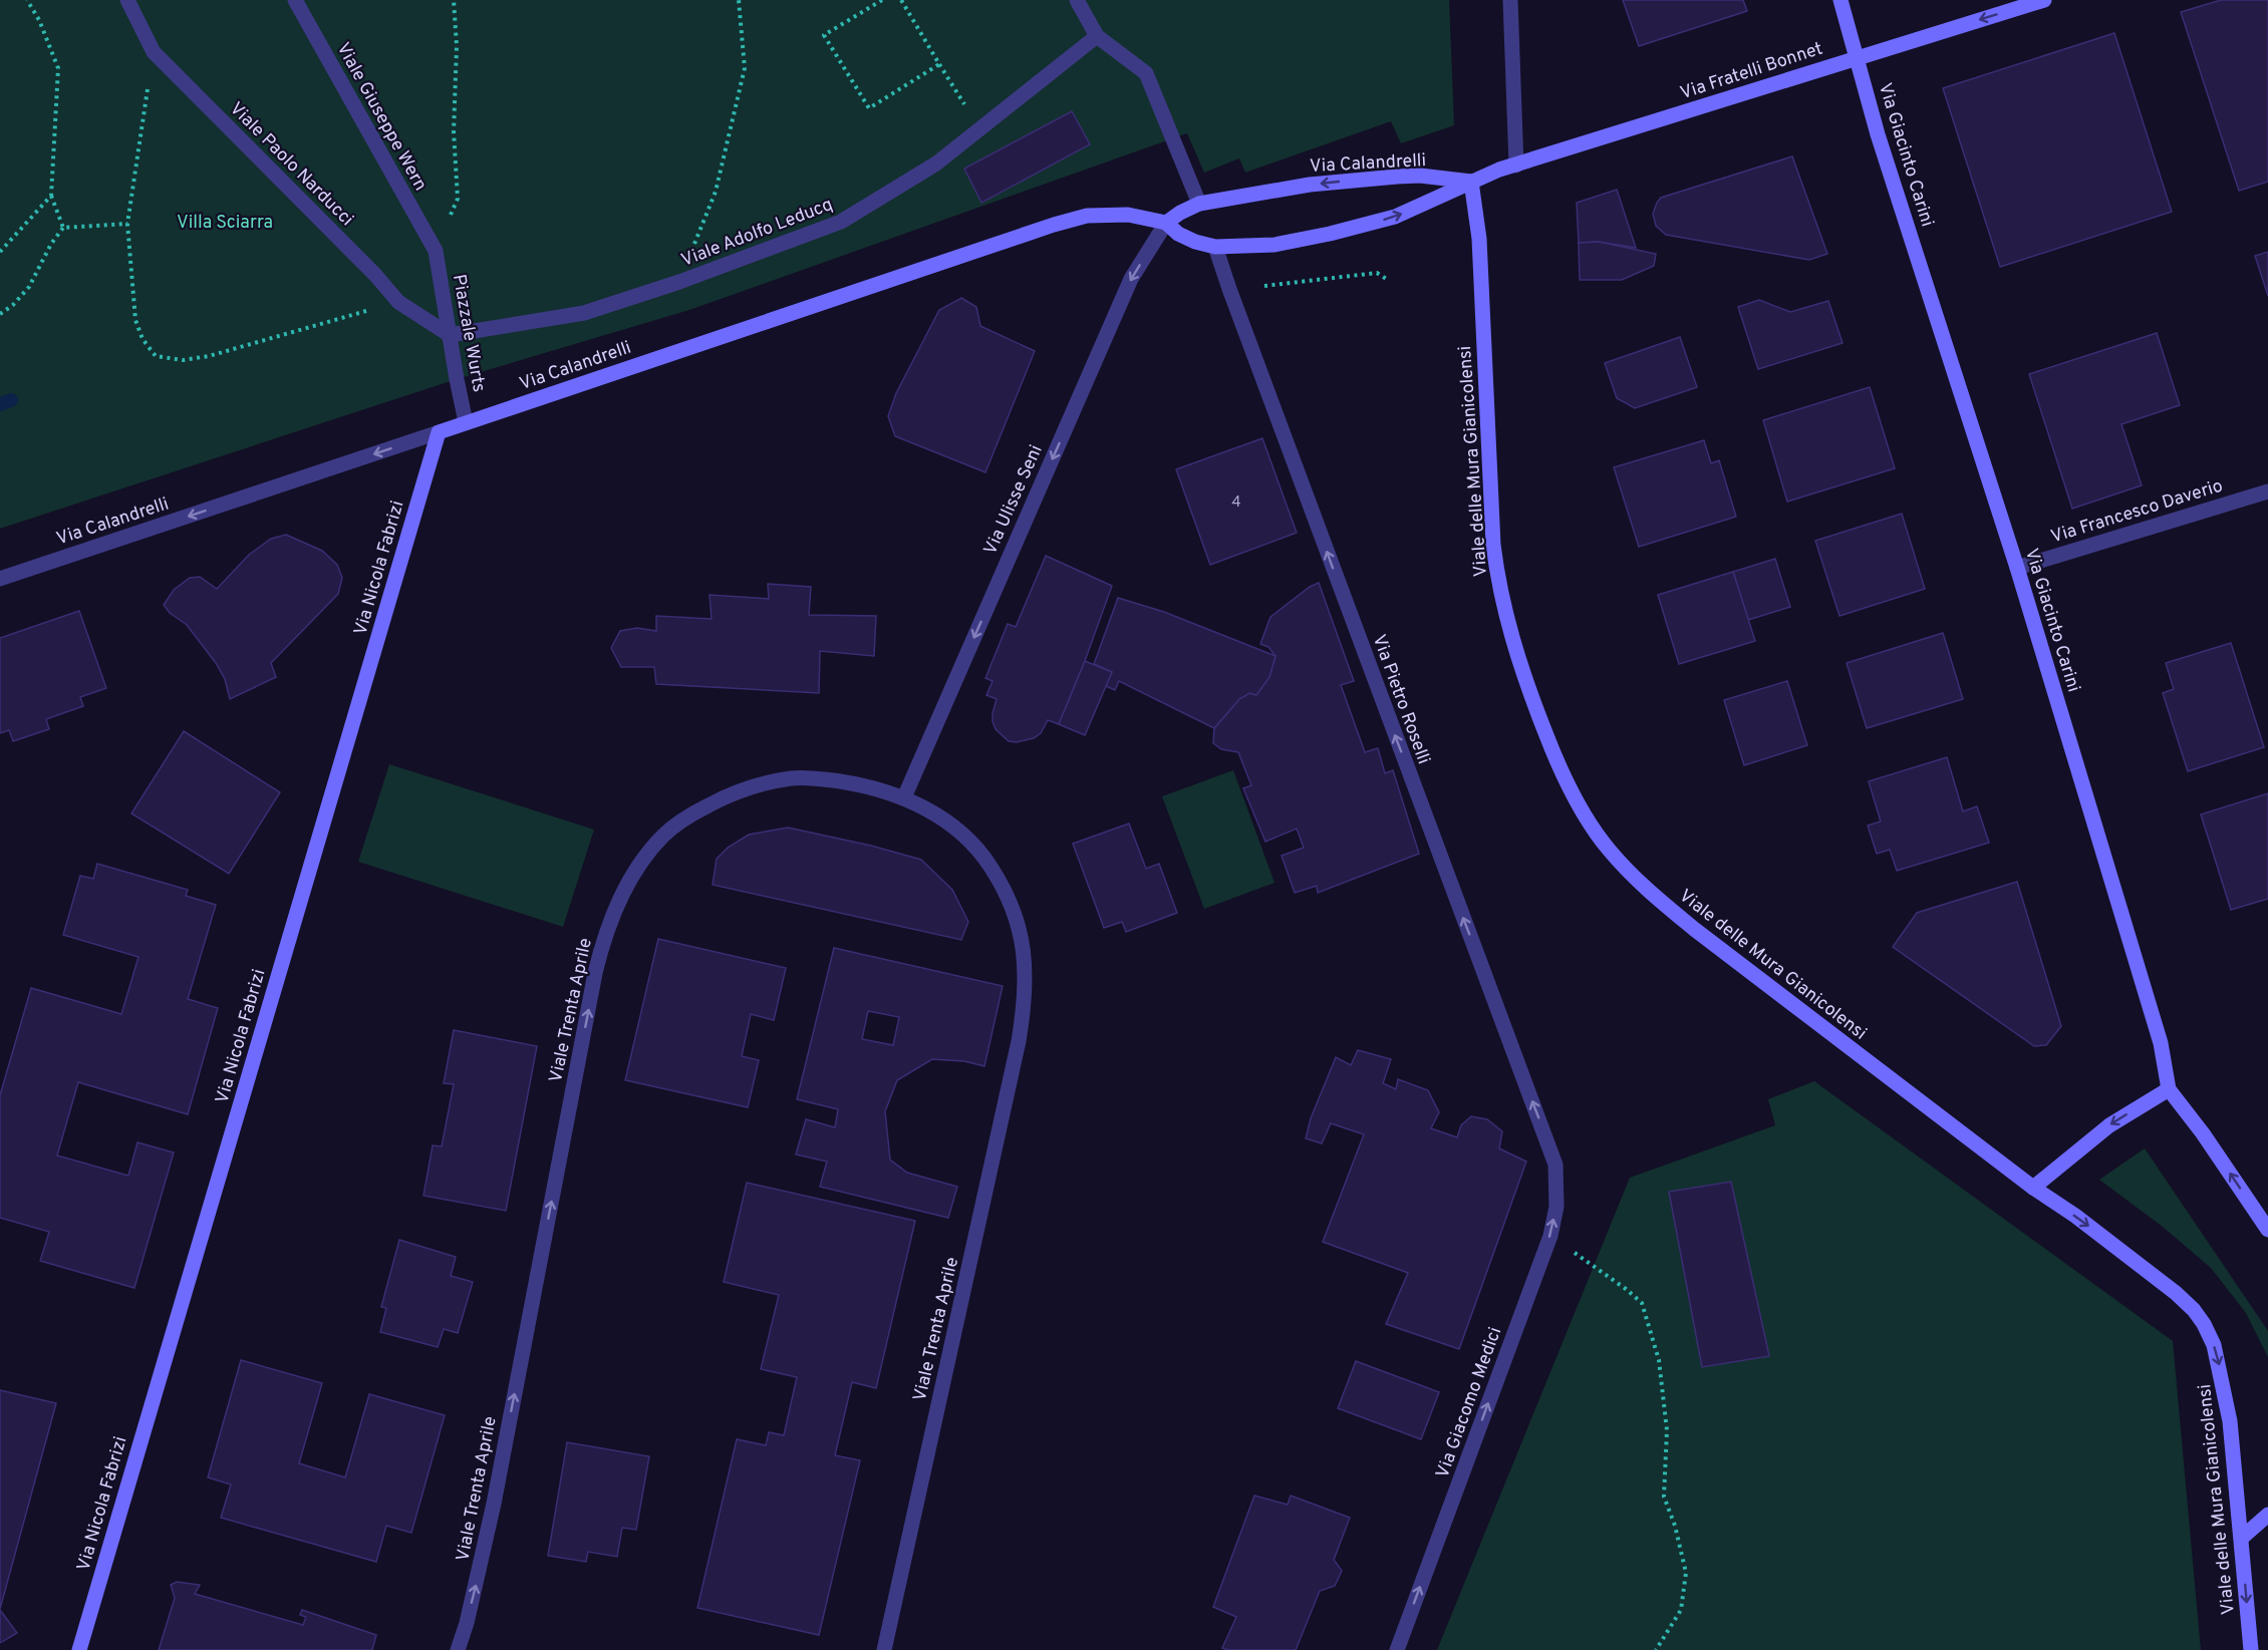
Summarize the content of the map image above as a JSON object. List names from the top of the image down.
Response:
{
  "streets": {
    "street": [
      "Via Fratelli Bonnet",
      "Viale Giuseppe Wern",
      "Via Giacinto Carini",
      "Via Calandrelli",
      "Viale Paolo Narducci",
      "Viale Adolfo Leducq",
      "Piazzale Wurts",
      "Viale delle Mura Gianicolensi",
      "Via Ulisse Seni",
      "Via Francesco Daverio",
      "Via Nicola Fabrizi",
      "Via Pietro Roselli",
      "Viale Trenta Aprile",
      "Via Giacomo Medici"
    ]
  },
  "crossings": [
    ["Via Fratelli Bonnet", "Via Giacinto Carini"],
    ["Via Fratelli Bonnet", "Via Calandrelli"],
    ["Via Fratelli Bonnet", "Viale delle Mura Gianicolensi"],
    ["Viale Giuseppe Wern", "Piazzale Wurts"],
    ["Via Giacinto Carini", "Via Francesco Daverio"],
    ["Via Calandrelli", "Piazzale Wurts"],
    ["Via Calandrelli", "Viale delle Mura Gianicolensi"],
    ["Via Calandrelli", "Via Ulisse Seni"],
    ["Via Calandrelli", "Via Nicola Fabrizi"],
    ["Via Calandrelli", "Via Pietro Roselli"],
    ["Viale Paolo Narducci", "Viale Adolfo Leducq"],
    ["Viale Paolo Narducci", "Piazzale Wurts"],
    ["Viale Adolfo Leducq", "Piazzale Wurts"],
    ["Via Ulisse Seni", "Viale Trenta Aprile"],
    ["Via Pietro Roselli", "Via Giacomo Medici"]
  ],
  "one_way": [
    "Via Ulisse Seni",
    "Via Pietro Roselli",
    "Viale Trenta Aprile",
    "Via Giacomo Medici"
  ],
  "parks": ["Villa Sciarra"],
  "house_numbers": ["4"]
}
